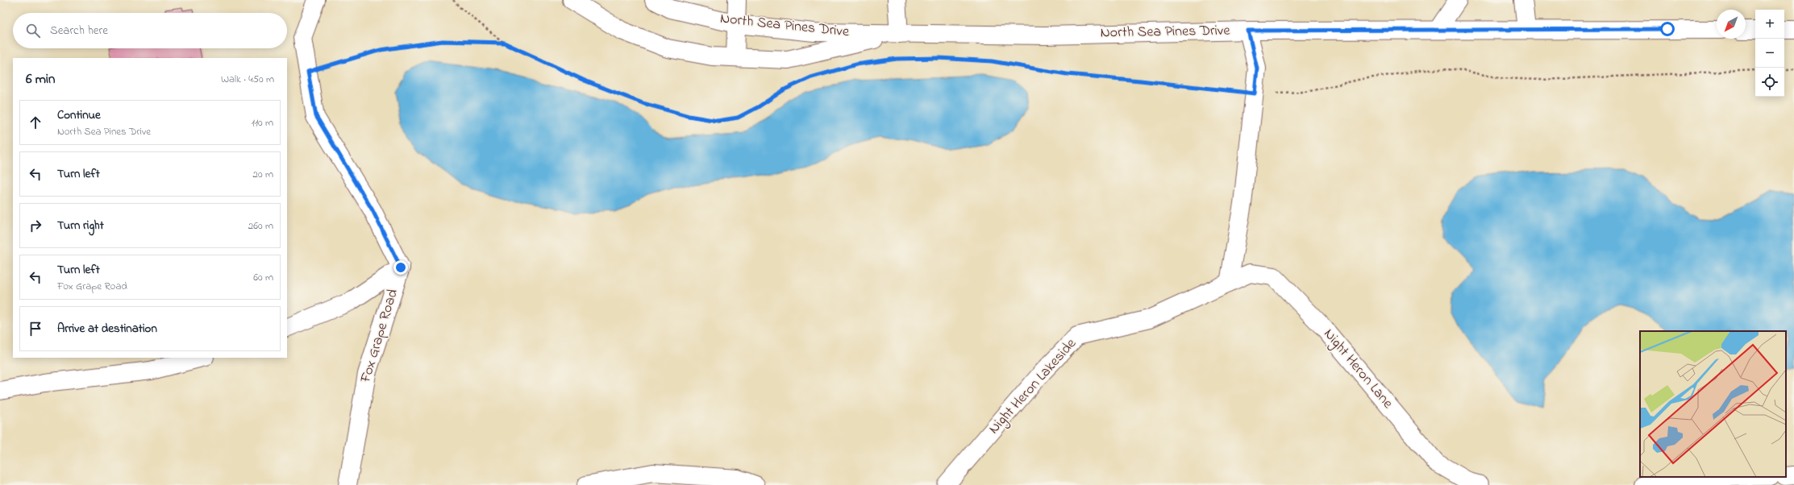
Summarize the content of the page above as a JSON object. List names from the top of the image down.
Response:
{
  "streets": {
    "street": [
      "North Sea Pines Drive",
      "Fox Grape Road",
      "Night Heron Lane",
      "Night Heron Lakeside"
    ]
  },
  "crossings": [
    ["Night Heron Lane", "Night Heron Lakeside"]
  ],
  "north": "bottom left",
  "page": {
    "map_buttons": ["+", "−"],
    "search": "Search here",
    "heading": ["6 min", "Walk · 450 m"],
    "list": [
      ["Continue", "North Sea Pines Drive", "110 m"],
      ["Turn left", "20 m"],
      ["Turn right", "260 m"],
      ["Turn left", "Fox Grape Road", "60 m"],
      "Arrive at destination"
    ]
  }
}
